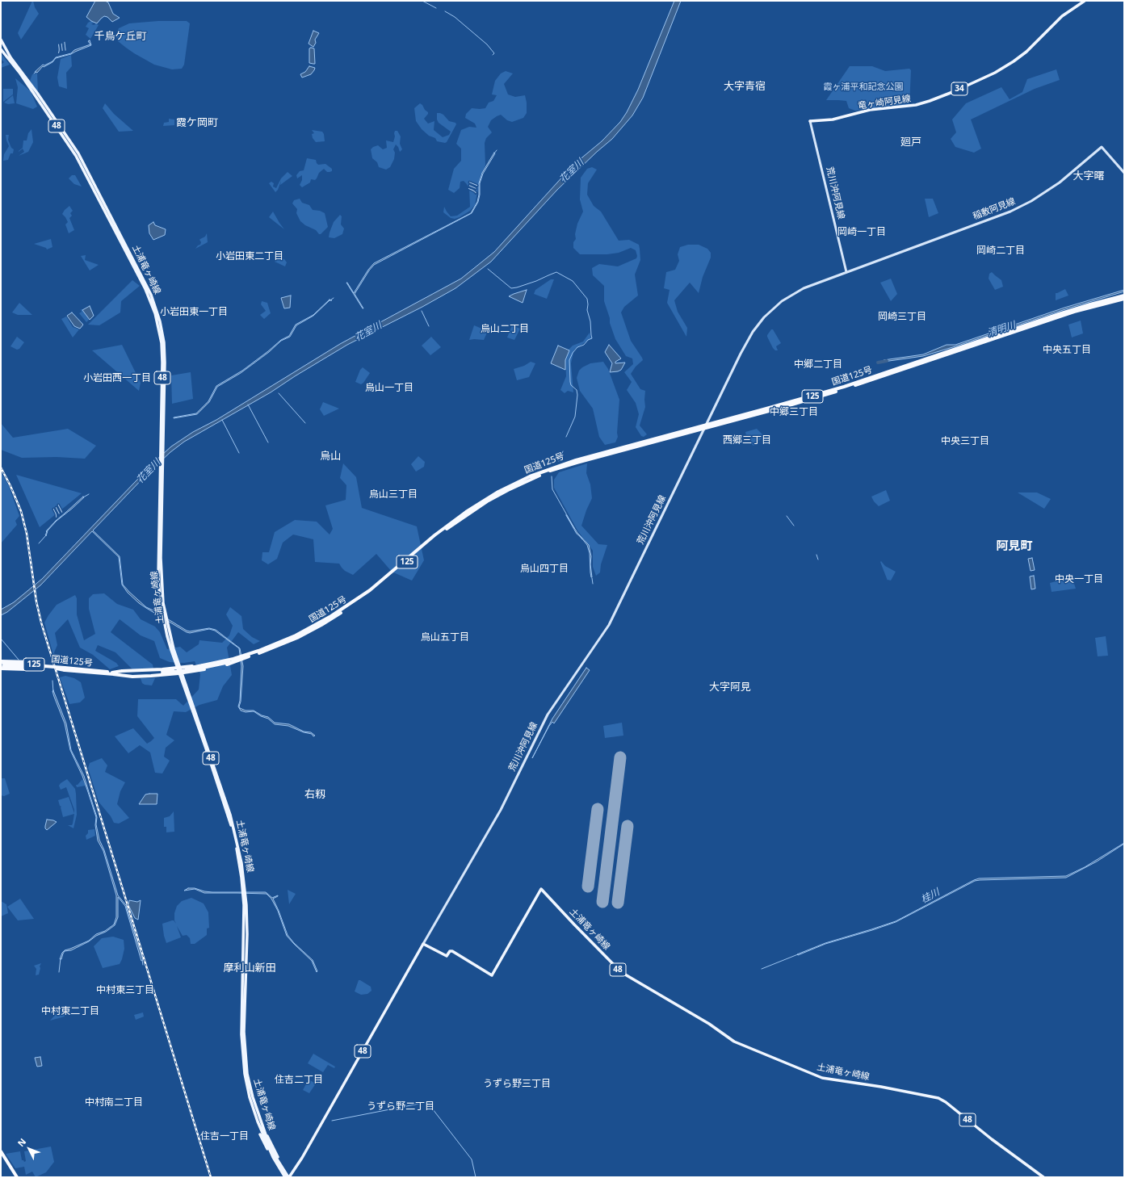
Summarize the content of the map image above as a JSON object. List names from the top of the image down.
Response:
{
  "streets": {
    "highway": ["国道125号", "125"],
    "main road": [
      "34",
      "竜ヶ崎阿見線",
      "48",
      "荒川沖阿見線",
      "稲敷阿見線",
      "土浦竜ヶ崎線"
    ]
  },
  "crossings": [
    ["竜ヶ崎阿見線", "荒川沖阿見線"],
    ["48", "荒川沖阿見線"],
    ["48", "土浦竜ヶ崎線"],
    ["荒川沖阿見線", "稲敷阿見線"],
    ["荒川沖阿見線", "土浦竜ヶ崎線"],
    ["荒川沖阿見線", "国道125号"]
  ],
  "districts": [
    "千鳥ケ丘町",
    "大字青宿",
    "霞ケ岡町",
    "廻戸",
    "大字曙",
    "岡崎一丁目",
    "岡崎二丁目",
    "小岩田東二丁目",
    "小岩田東一丁目",
    "岡崎三丁目",
    "烏山二丁目",
    "中央五丁目",
    "中郷二丁目",
    "小岩田西一丁目",
    "烏山一丁目",
    "中郷三丁目",
    "西郷三丁目",
    "中央三丁目",
    "烏山",
    "烏山三丁目",
    "阿見町",
    "烏山四丁目",
    "中央一丁目",
    "烏山五丁目",
    "大字阿見",
    "右籾",
    "摩利山新田",
    "中村東三丁目",
    "中村東二丁目",
    "住吉二丁目",
    "うずら野三丁目",
    "中村南二丁目",
    "うずら野二丁目",
    "住吉一丁目"
  ],
  "water": [
    "川",
    "花室川",
    "清明川",
    "桂川"
  ],
  "parks": ["霞ヶ浦平和記念公園"],
  "north": "top left"
}
